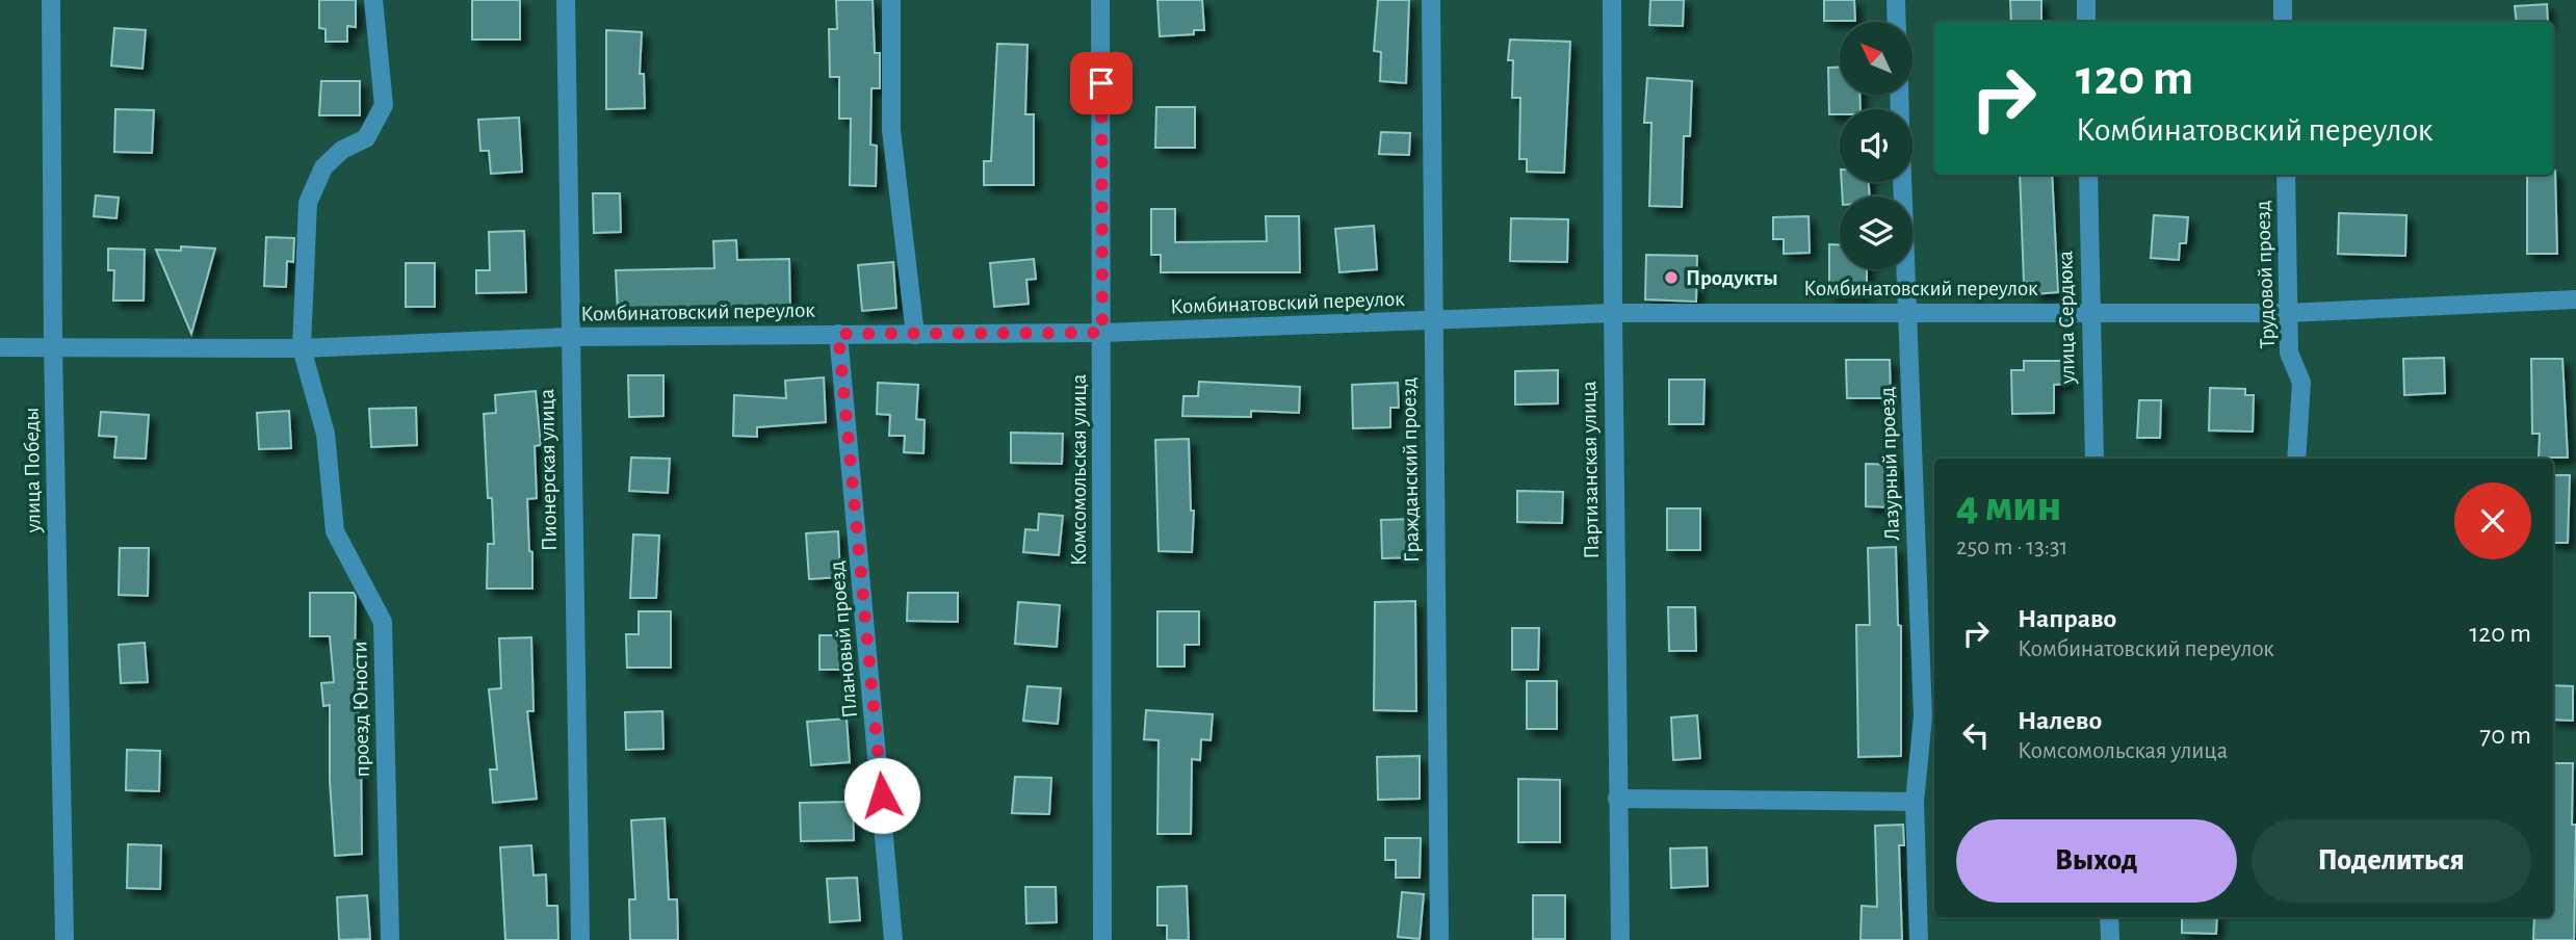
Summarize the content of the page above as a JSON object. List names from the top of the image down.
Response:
{
  "streets": {
    "street": [
      "Трудовой проезд",
      "Комбинатовский переулок",
      "улица Сердюка",
      "Лазурный проезд",
      "улица Победы",
      "Пионерская улица",
      "Комсомольская улица",
      "Гражданский проезд",
      "Партизанская улица",
      "Плановый проезд",
      "проезд Юности"
    ]
  },
  "crossings": [
    ["Трудовой проезд", "Комбинатовский переулок"],
    ["Комбинатовский переулок", "улица Сердюка"],
    ["Комбинатовский переулок", "Лазурный проезд"],
    ["Комбинатовский переулок", "улица Победы"],
    ["Комбинатовский переулок", "Пионерская улица"],
    ["Комбинатовский переулок", "Комсомольская улица"],
    ["Комбинатовский переулок", "Гражданский проезд"],
    ["Комбинатовский переулок", "Партизанская улица"],
    ["Комбинатовский переулок", "Плановый проезд"],
    ["Комбинатовский переулок", "проезд Юности"]
  ],
  "places": ["Продукты"],
  "north": "top left",
  "page": {
    "turn": ["120 m", "Комбинатовский переулок"],
    "heading": ["4 мин", "250 m · 13:31"],
    "list": [
      {
        "name": "Направо",
        "note": "Комбинатовский переулок",
        "value": "120 m"
      },
      {
        "name": "Налево",
        "note": "Комсомольская улица",
        "value": "70 m"
      }
    ],
    "buttons": ["Выход", "Поделиться"]
  }
}
